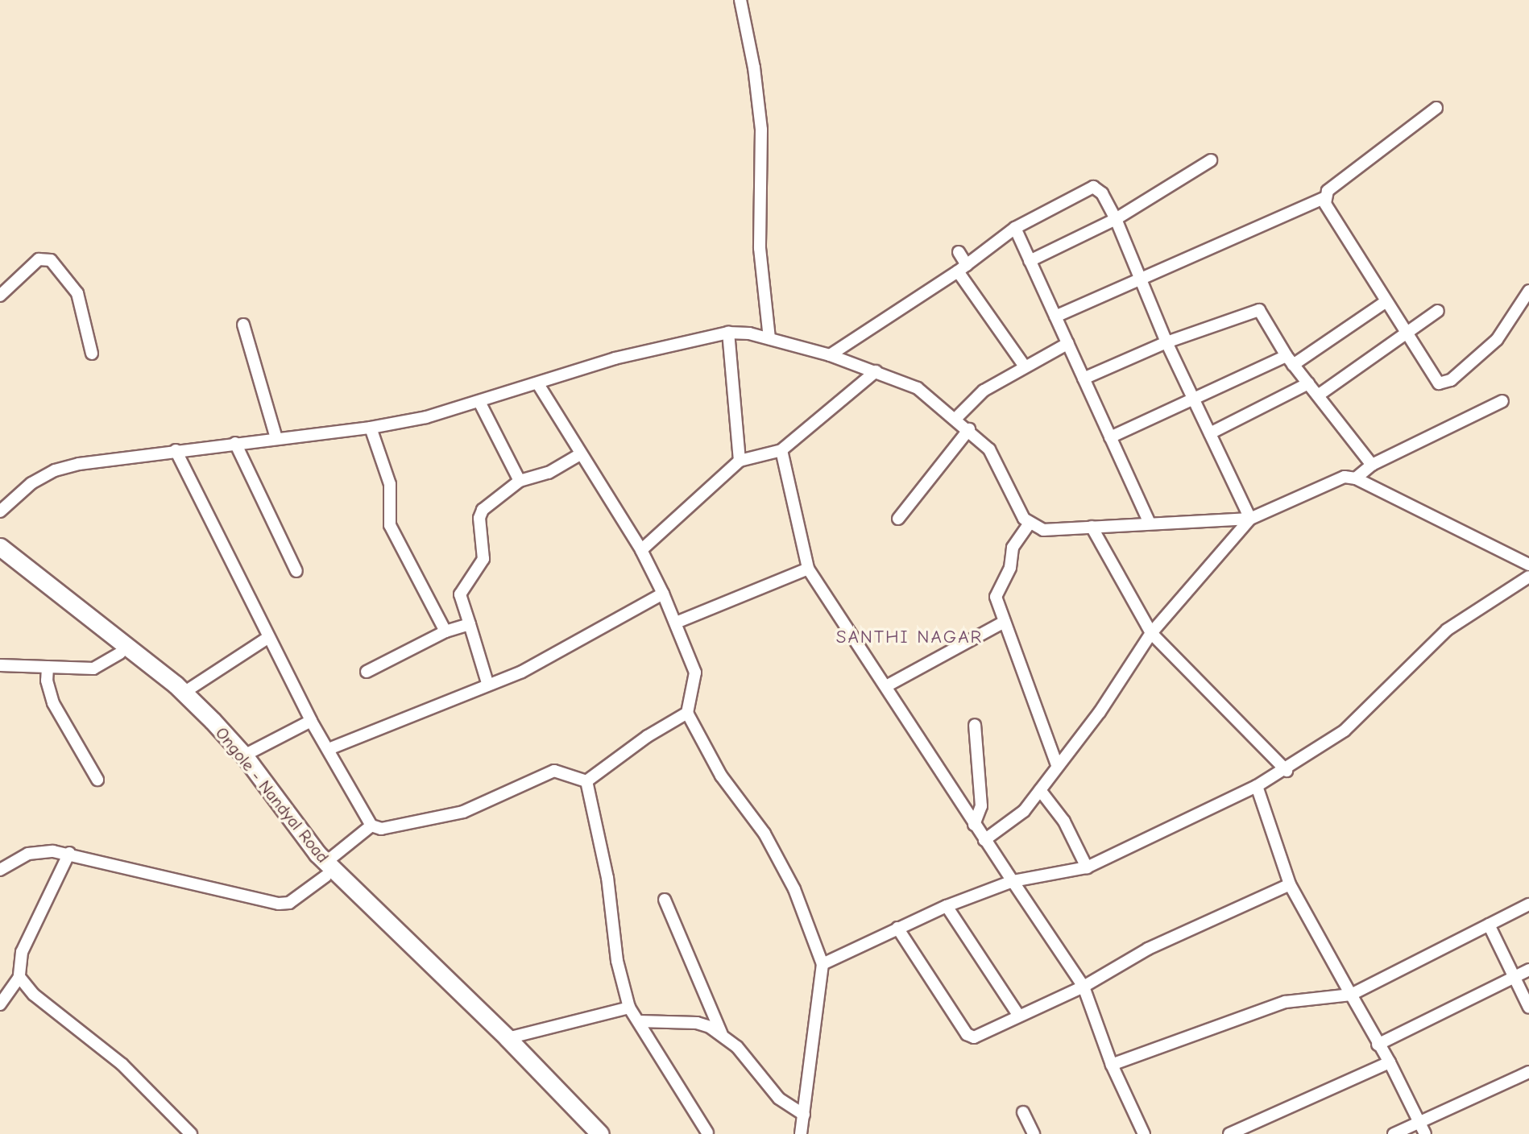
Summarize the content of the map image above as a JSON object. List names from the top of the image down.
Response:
{
  "streets": {
    "main road": ["Ongole - Nandyal Road"]
  },
  "districts": ["SANTHI NAGAR"]
}
